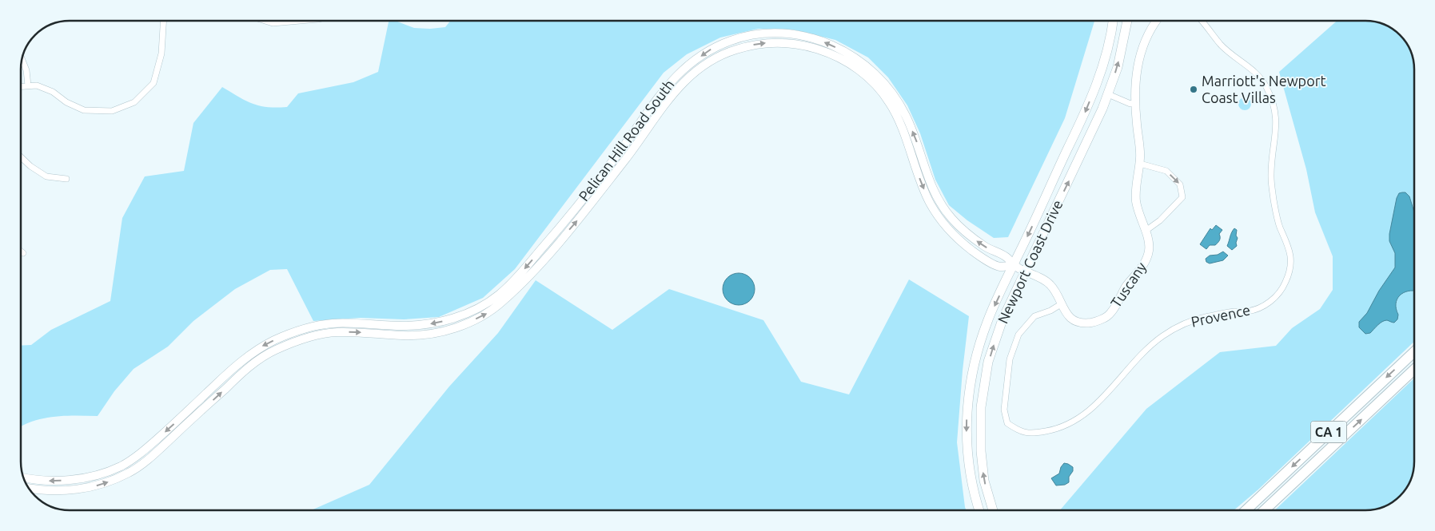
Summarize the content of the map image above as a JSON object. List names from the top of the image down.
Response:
{
  "streets": {
    "highway": ["CA 1"],
    "main road": ["Newport Coast Drive"],
    "street": ["Pelican Hill Road South", "Tuscany", "Provence"]
  },
  "crossings": [
    ["Pelican Hill Road South", "Newport Coast Drive"],
    ["Pelican Hill Road South", "Tuscany"],
    ["Newport Coast Drive", "Tuscany"],
    ["Tuscany", "Provence"]
  ],
  "places": ["Marriott's Newport Coast Villas"]
}
